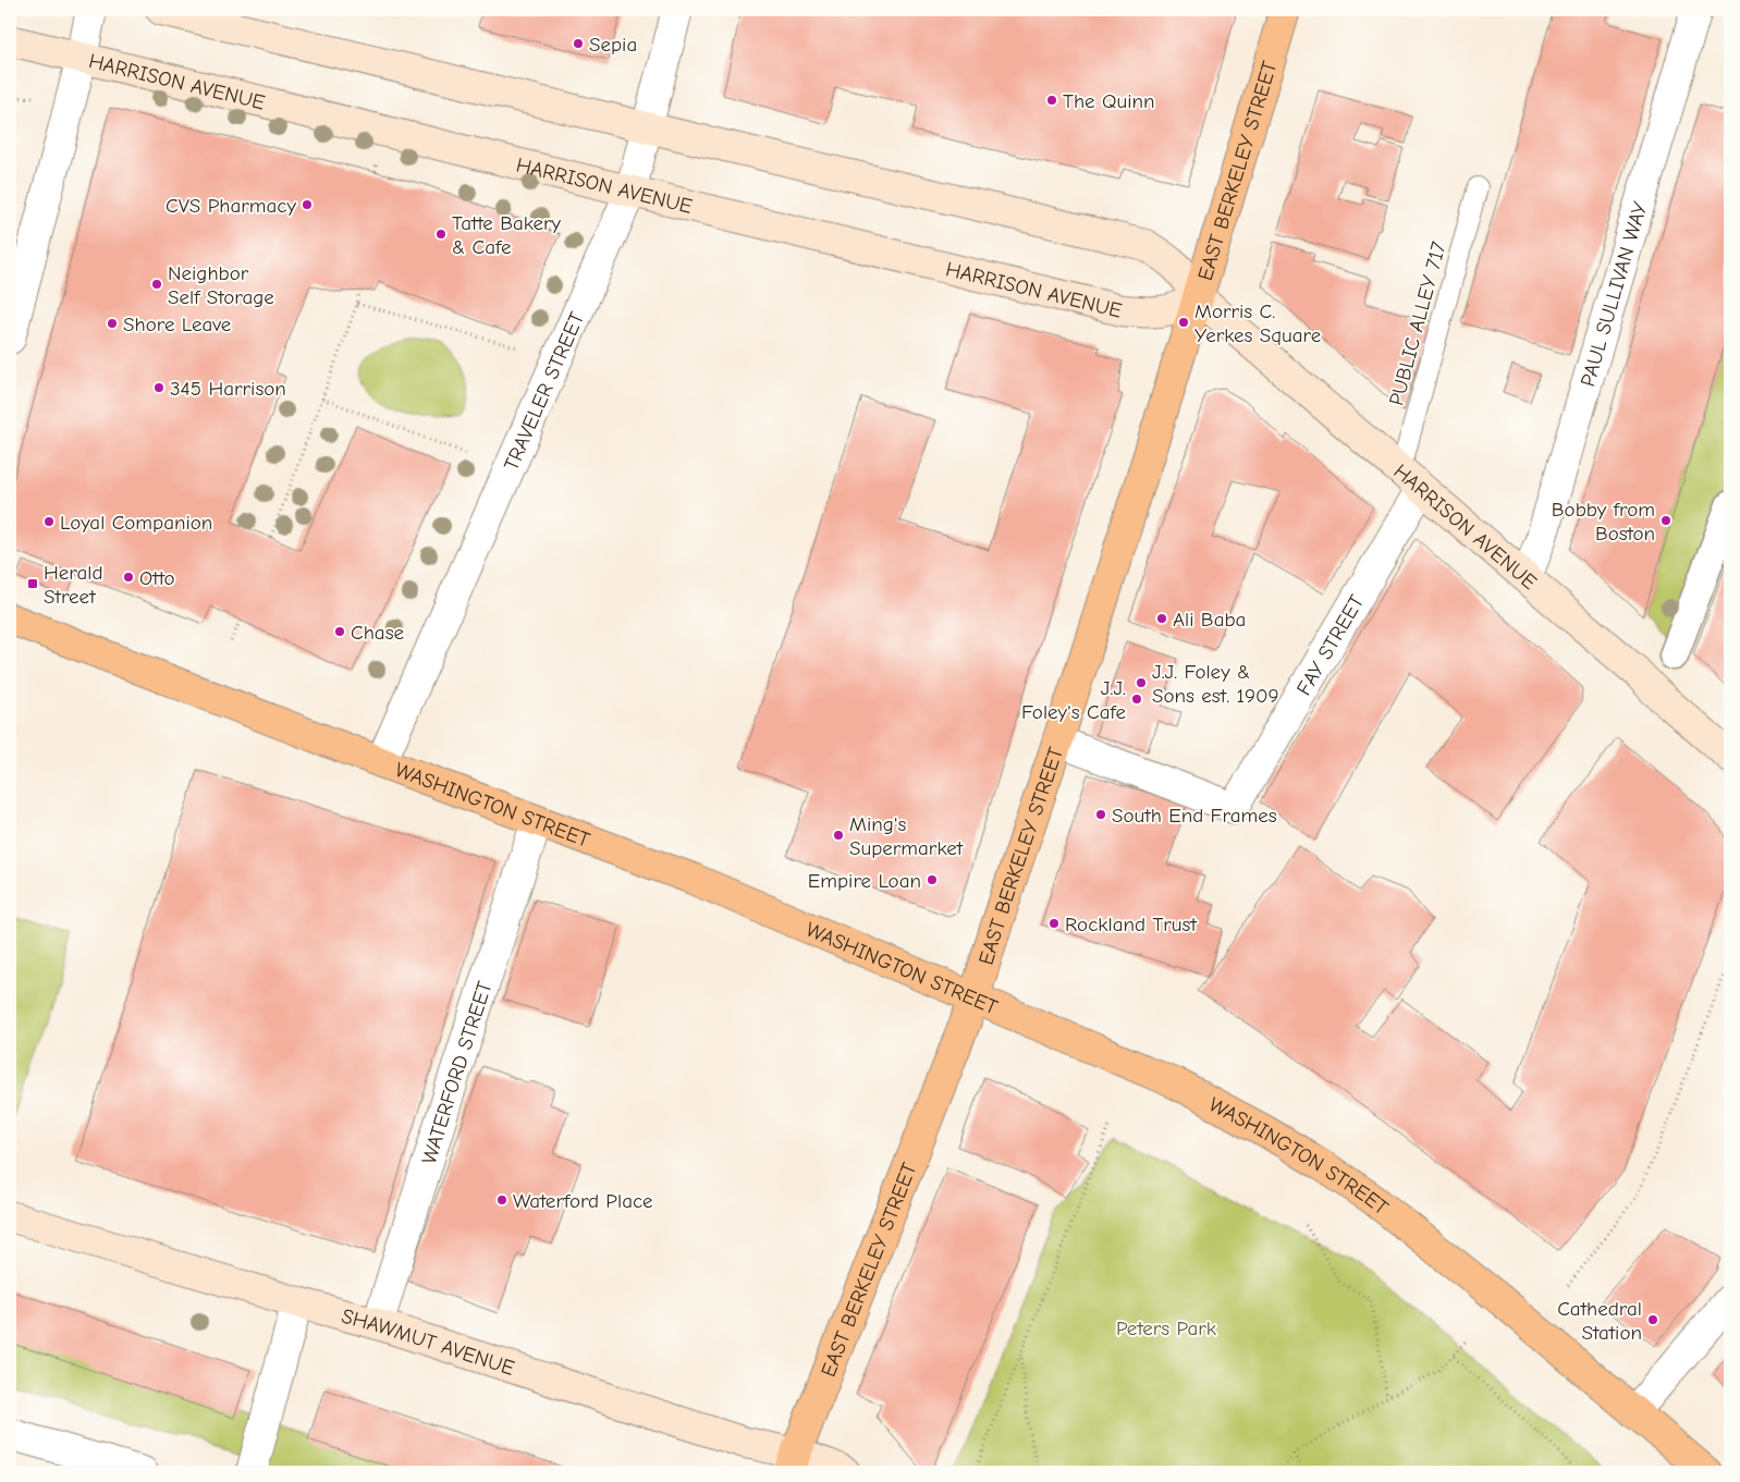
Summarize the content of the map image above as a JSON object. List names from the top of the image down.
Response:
{
  "streets": {
    "main road": [
      "HARRISON AVENUE",
      "EAST BERKELEY STREET",
      "WASHINGTON STREET",
      "SHAWMUT AVENUE"
    ],
    "street": [
      "PAUL SULLIVAN WAY",
      "TRAVELER STREET",
      "FAY STREET",
      "WATERFORD STREET"
    ],
    "lane": ["PUBLIC ALLEY 717"]
  },
  "crossings": [
    ["HARRISON AVENUE", "EAST BERKELEY STREET"],
    ["HARRISON AVENUE", "PAUL SULLIVAN WAY"],
    ["HARRISON AVENUE", "PUBLIC ALLEY 717"],
    ["HARRISON AVENUE", "TRAVELER STREET"],
    ["HARRISON AVENUE", "FAY STREET"],
    ["EAST BERKELEY STREET", "FAY STREET"],
    ["EAST BERKELEY STREET", "WASHINGTON STREET"],
    ["EAST BERKELEY STREET", "SHAWMUT AVENUE"],
    ["PUBLIC ALLEY 717", "FAY STREET"],
    ["TRAVELER STREET", "WASHINGTON STREET"],
    ["WASHINGTON STREET", "WATERFORD STREET"],
    ["WATERFORD STREET", "SHAWMUT AVENUE"]
  ],
  "parks": ["Peters Park"],
  "places": {
    "other": [
      "Sepia",
      "The Quinn",
      "CVS Pharmacy",
      "Tatte Bakery & Cafe",
      "Neighbor Self Storage",
      "Morris C. Yerkes Square",
      "Shore Leave",
      "345 Harrison",
      "Bobby from Boston",
      "Loyal Companion",
      "Otto",
      "Ali Baba",
      "Chase",
      "J.J. Foley & Sons est. 1909",
      "J.J. Foley's Cafe",
      "South End Frames",
      "Ming's Supermarket",
      "Empire Loan",
      "Rockland Trust",
      "Waterford Place",
      "Cathedral Station"
    ],
    "transit": ["Herald Street"]
  }
}
